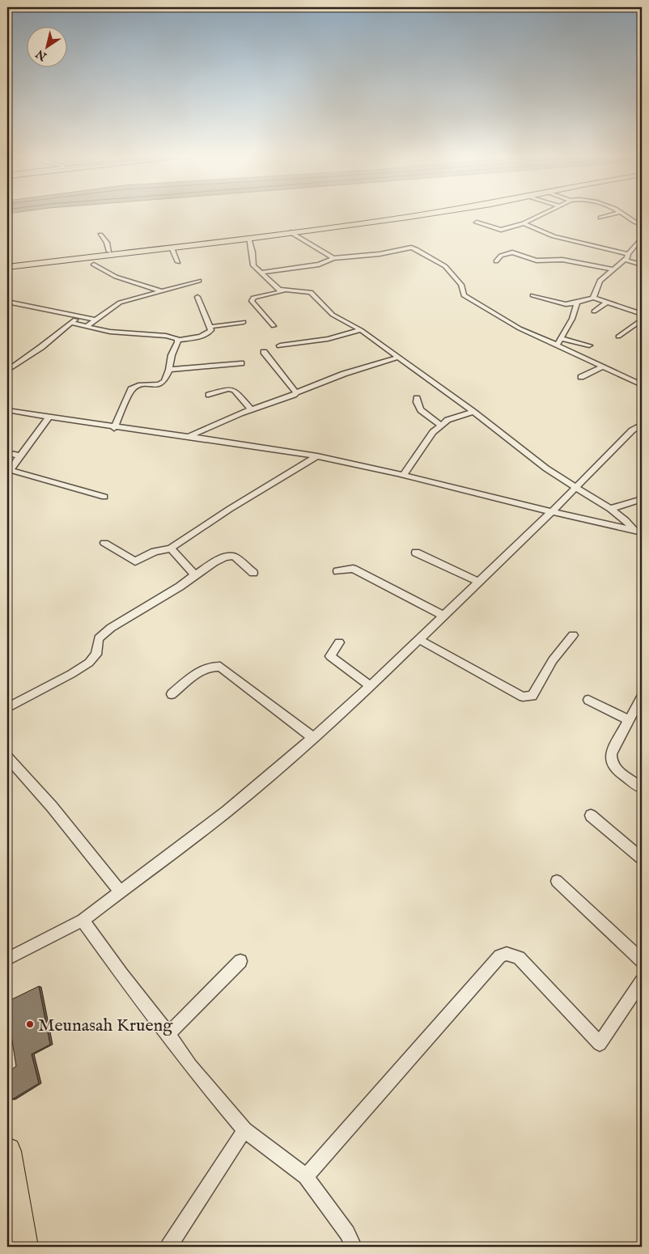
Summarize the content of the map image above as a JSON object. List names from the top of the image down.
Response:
{
  "places": ["Meunasah Krueng"],
  "north": "bottom left"
}
